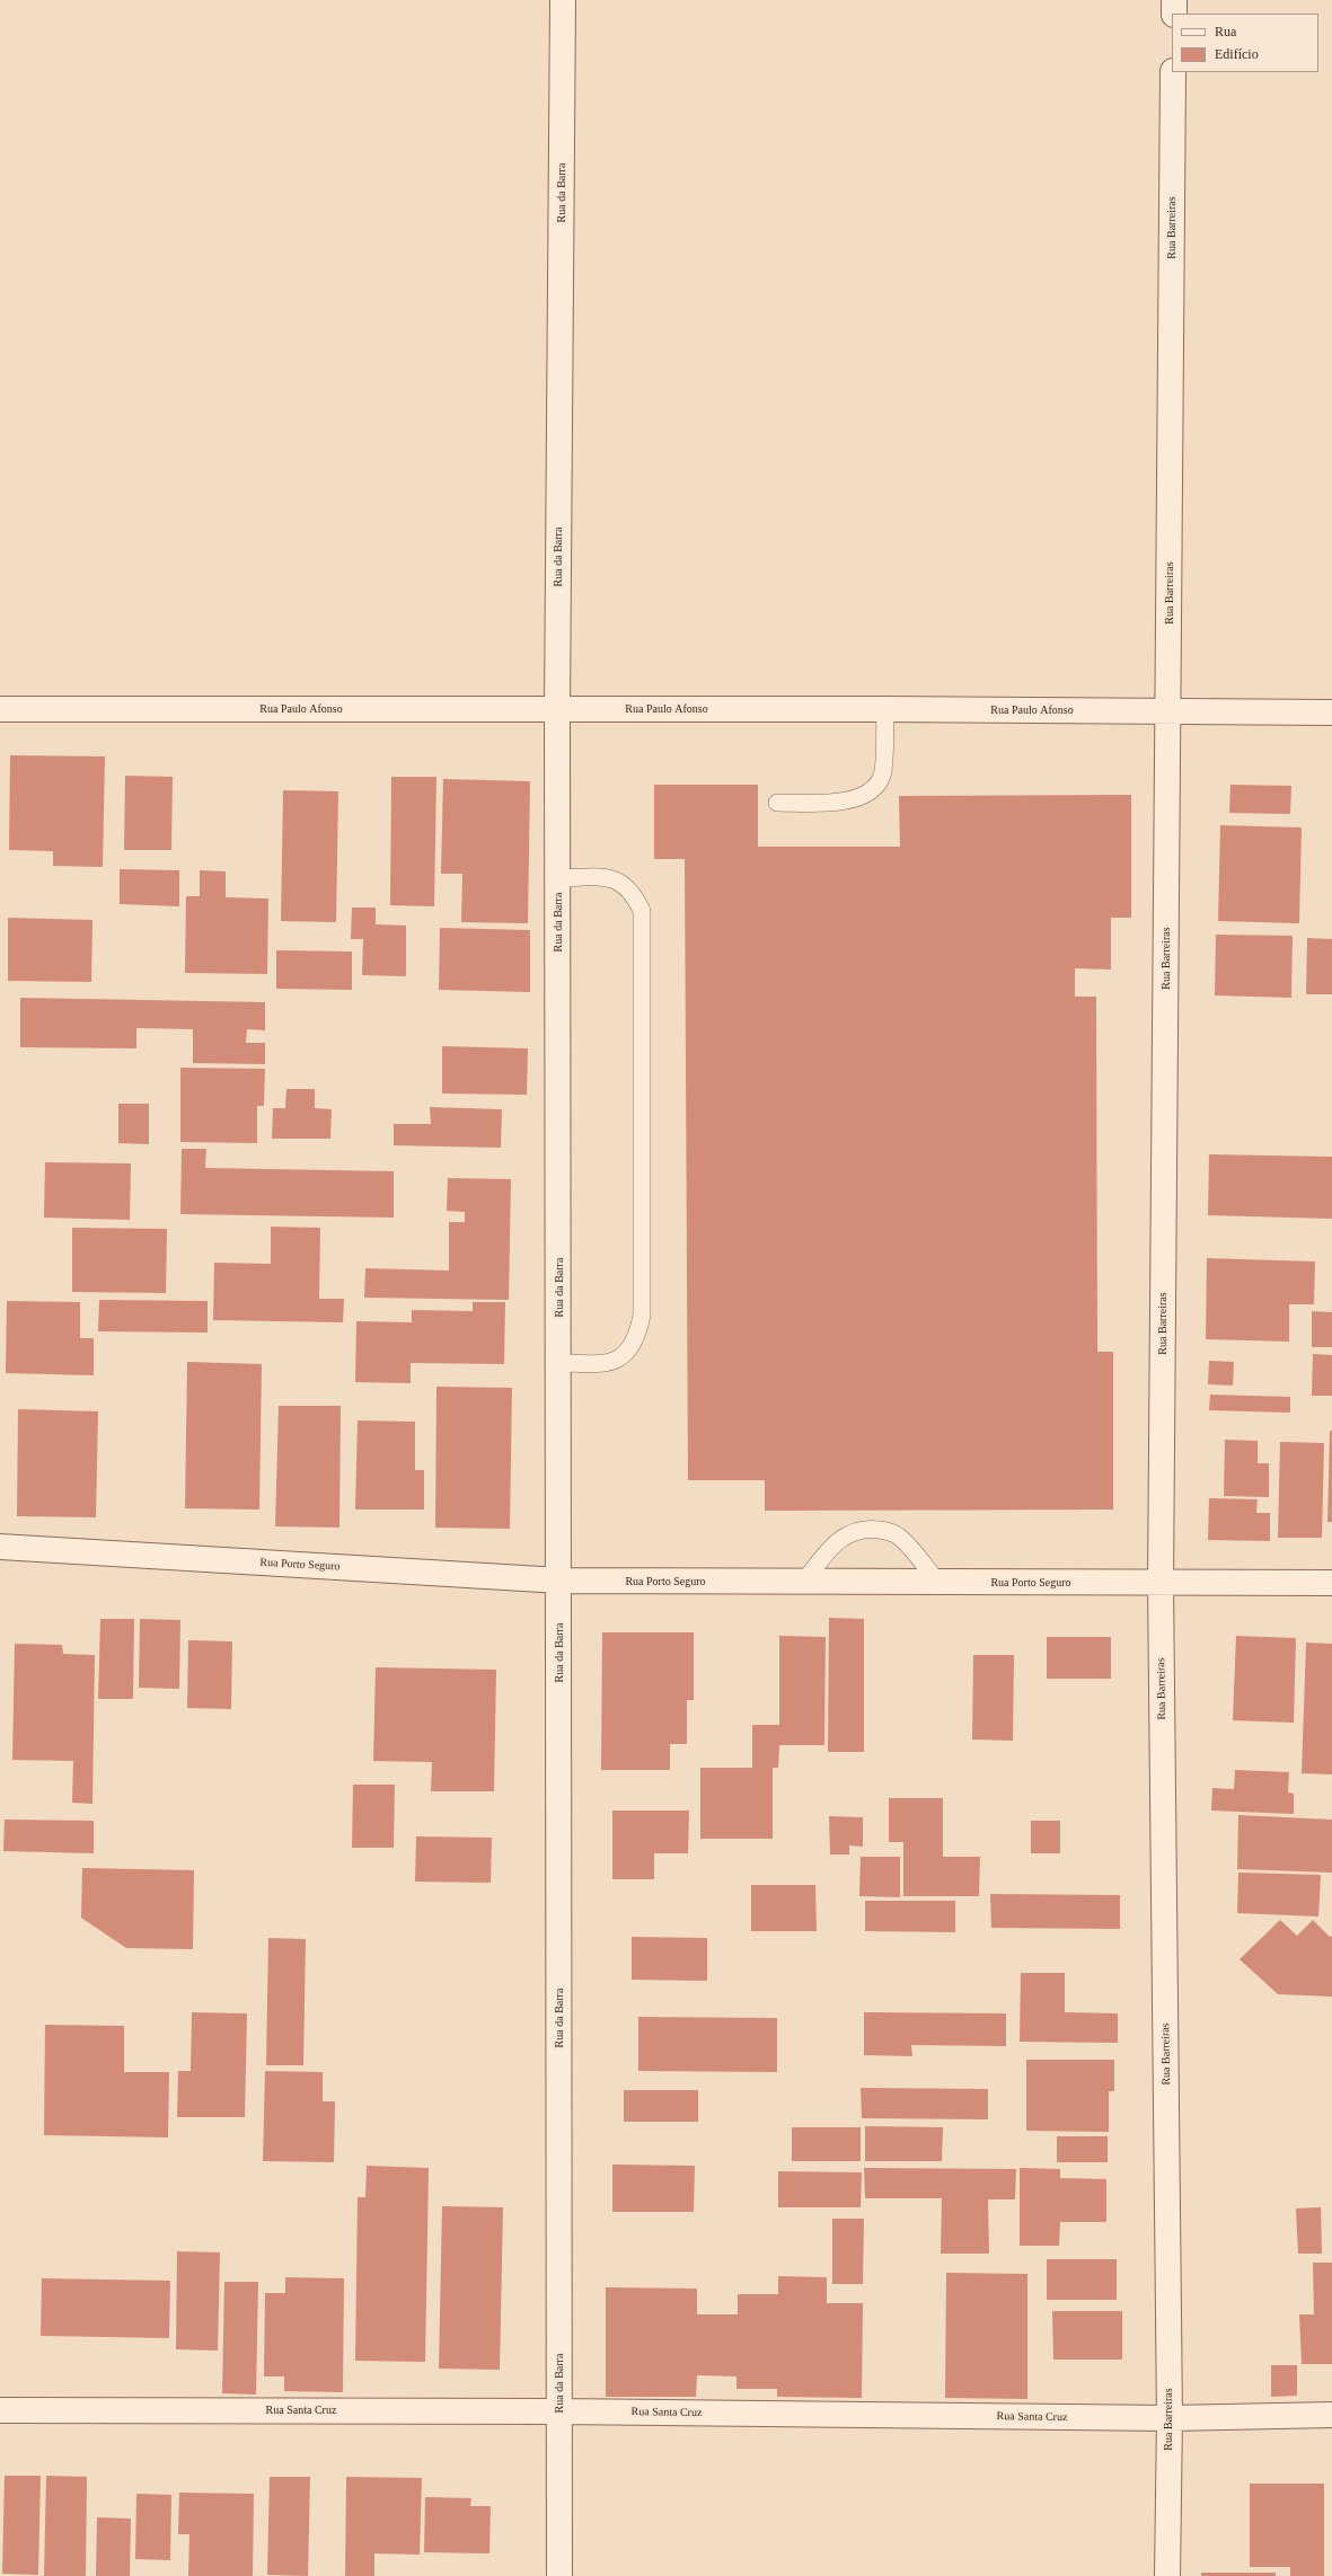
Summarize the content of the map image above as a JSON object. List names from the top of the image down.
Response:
{
  "streets": {
    "street": [
      "Rua da Barra",
      "Rua Barreiras",
      "Rua Paulo Afonso",
      "Rua Porto Seguro",
      "Rua Santa Cruz"
    ]
  },
  "crossings": [
    ["Rua da Barra", "Rua Paulo Afonso"],
    ["Rua da Barra", "Rua Porto Seguro"],
    ["Rua da Barra", "Rua Santa Cruz"],
    ["Rua Barreiras", "Rua Paulo Afonso"],
    ["Rua Barreiras", "Rua Porto Seguro"],
    ["Rua Barreiras", "Rua Santa Cruz"]
  ],
  "legend": ["Rua", "Edifício"]
}
